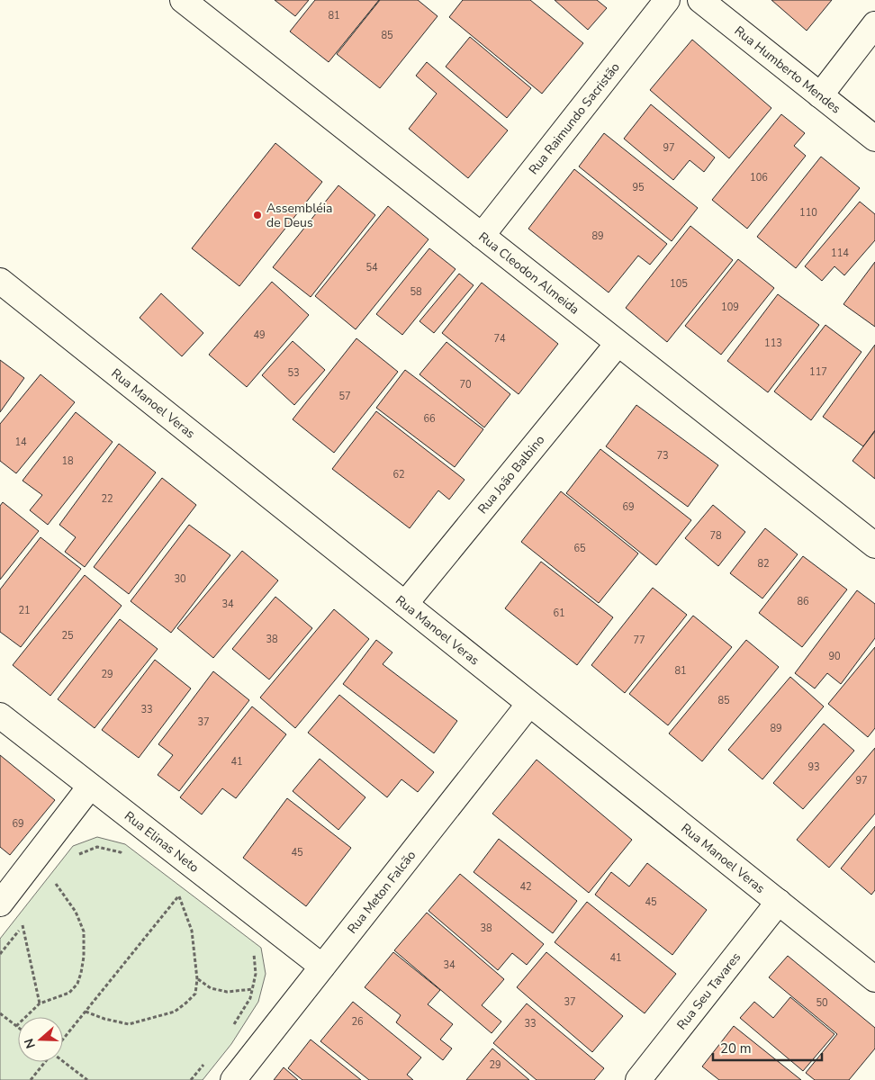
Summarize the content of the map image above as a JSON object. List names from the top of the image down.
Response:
{
  "streets": {
    "street": [
      "Rua Humberto Mendes",
      "Rua Raimundo Sacristão",
      "Rua Cleodon Almeida",
      "Rua Manoel Veras",
      "Rua João Balbino",
      "Rua Elinas Neto",
      "Rua Meton Falcão",
      "Rua Seu Tavares"
    ]
  },
  "crossings": [
    ["Rua Raimundo Sacristão", "Rua Cleodon Almeida"],
    ["Rua Cleodon Almeida", "Rua João Balbino"],
    ["Rua Manoel Veras", "Rua João Balbino"],
    ["Rua Manoel Veras", "Rua Meton Falcão"],
    ["Rua Manoel Veras", "Rua Seu Tavares"],
    ["Rua Elinas Neto", "Rua Meton Falcão"]
  ],
  "places": ["Assembléia de Deus"],
  "house_numbers": [
    "81",
    "85",
    "97",
    "106",
    "95",
    "110",
    "89",
    "114",
    "54",
    "105",
    "58",
    "109",
    "49",
    "74",
    "113",
    "117",
    "53",
    "70",
    "57",
    "66",
    "14",
    "73",
    "18",
    "62",
    "22",
    "69",
    "78",
    "65",
    "82",
    "30",
    "86",
    "34",
    "21",
    "61",
    "25",
    "38",
    "77",
    "90",
    "81",
    "29",
    "85",
    "33",
    "37",
    "89",
    "41",
    "93",
    "97",
    "69",
    "45",
    "42",
    "45",
    "38",
    "41",
    "34",
    "37",
    "50",
    "26",
    "33",
    "29"
  ],
  "scale_bar": "20 m",
  "north": "left"
}
